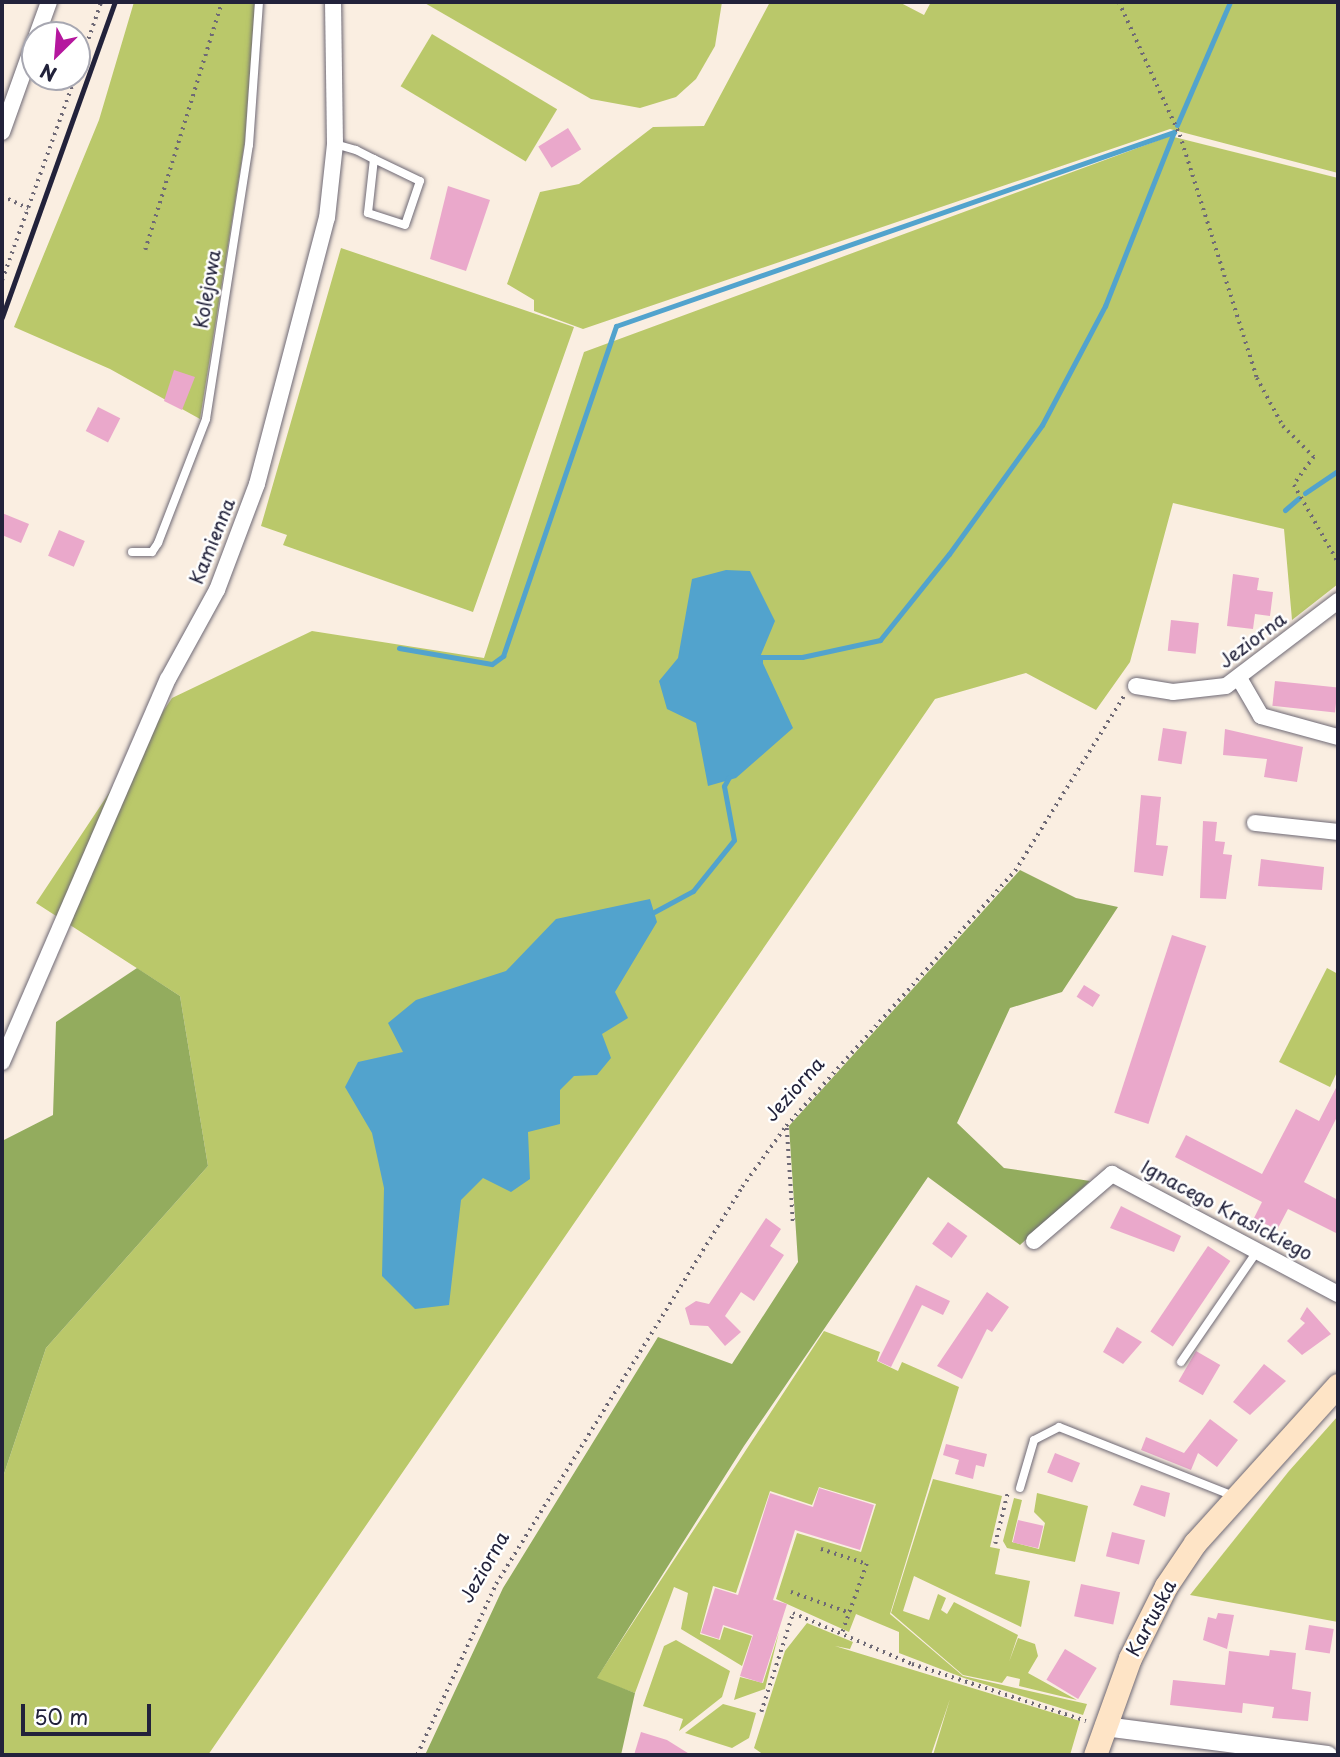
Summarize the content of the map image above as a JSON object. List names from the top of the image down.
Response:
{
  "streets": {
    "main road": ["Kartuska"],
    "street": ["Kamienna", "Jeziorna", "Ignacego Krasickiego"],
    "lane": ["Kolejowa"]
  },
  "scale_bar": "50 m",
  "north": "bottom left"
}
